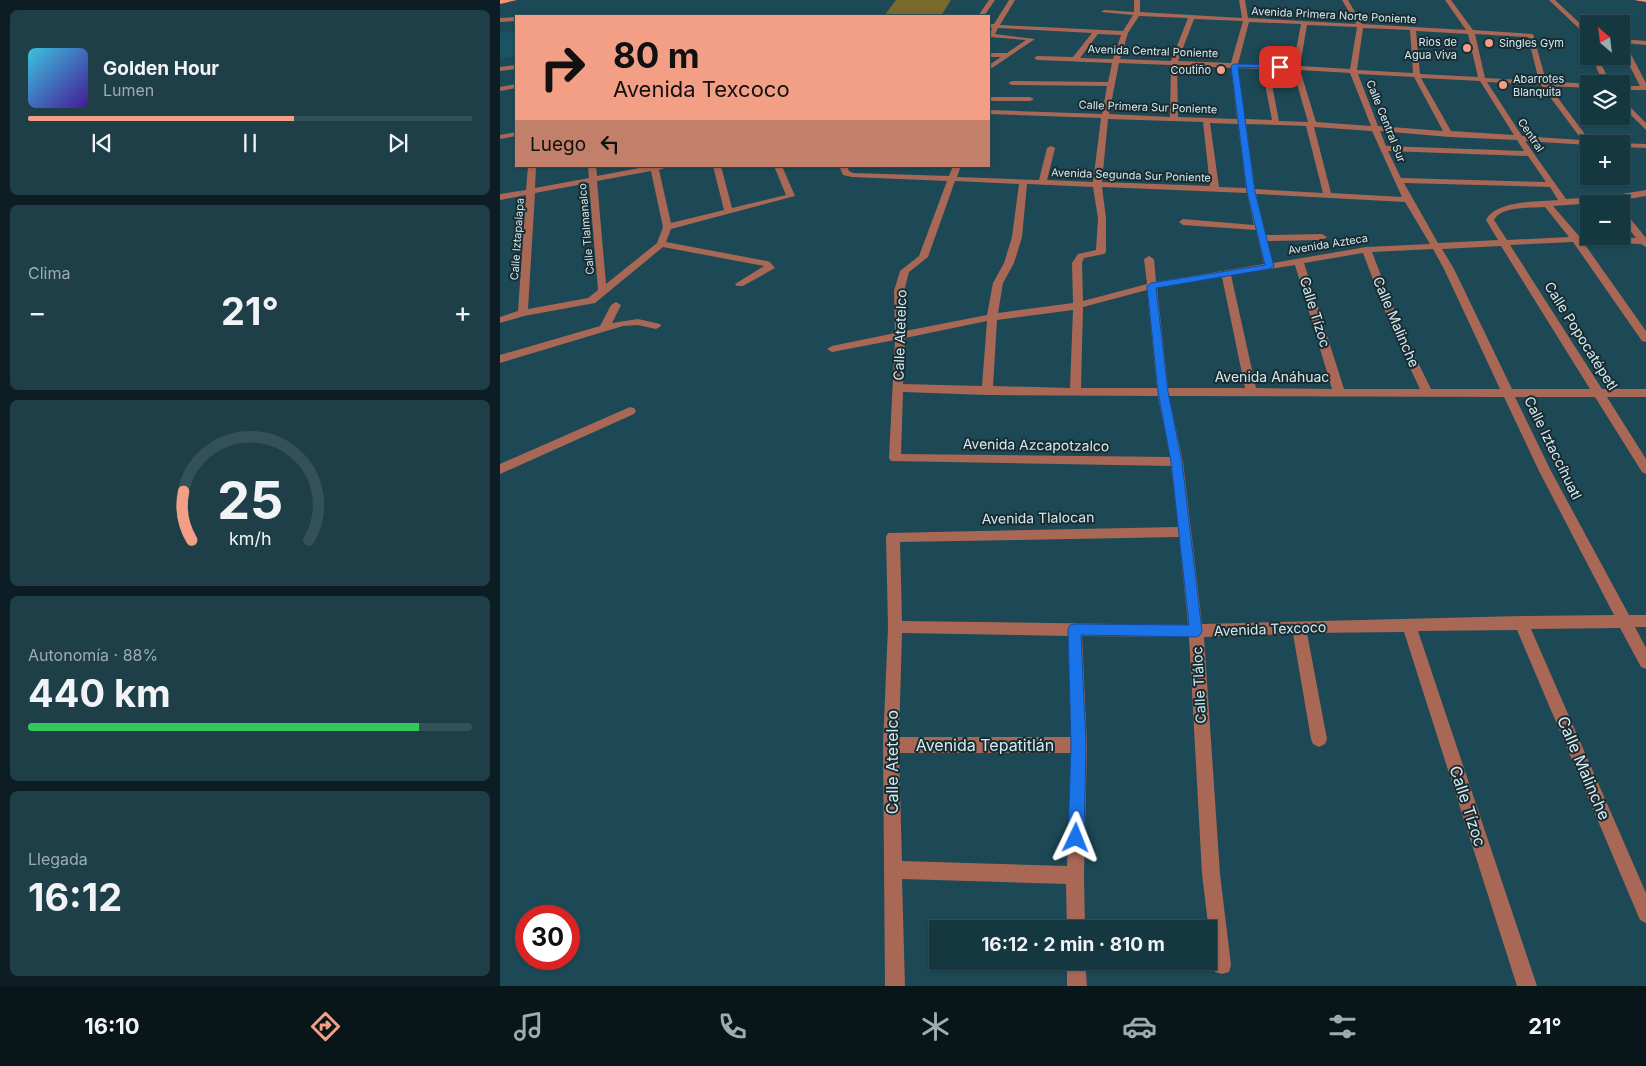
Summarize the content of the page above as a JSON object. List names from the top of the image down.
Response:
{
  "streets": {
    "street": [
      "Avenida Primera Norte Poniente",
      "Avenida Central Poniente",
      "Calle Primera Sur Poniente",
      "Calle Central Sur",
      "Central",
      "Avenida Segunda Sur Poniente",
      "Calle Tlalmanalco",
      "Calle Iztapalapa",
      "Avenida Azteca",
      "Calle Tízoc",
      "Calle Malinche",
      "Calle Atetelco",
      "Calle Popocatépetl",
      "Avenida Anáhuac",
      "Avenida Azcapotzalco",
      "Calle Iztaccíhuatl",
      "Avenida Tlalocan",
      "Avenida Texcoco",
      "Calle Tláloc",
      "Avenida Tepatitlán"
    ]
  },
  "crossings": [
    ["Avenida Primera Norte Poniente", "Avenida Central Poniente"],
    ["Avenida Primera Norte Poniente", "Calle Central Sur"],
    ["Avenida Primera Norte Poniente", "Central"],
    ["Avenida Central Poniente", "Calle Central Sur"],
    ["Avenida Central Poniente", "Central"],
    ["Calle Primera Sur Poniente", "Calle Central Sur"],
    ["Calle Primera Sur Poniente", "Central"],
    ["Calle Central Sur", "Avenida Segunda Sur Poniente"],
    ["Calle Central Sur", "Avenida Azteca"],
    ["Calle Central Sur", "Calle Iztaccíhuatl"],
    ["Avenida Segunda Sur Poniente", "Calle Atetelco"],
    ["Avenida Azteca", "Calle Tízoc"],
    ["Avenida Azteca", "Calle Malinche"],
    ["Avenida Azteca", "Calle Atetelco"],
    ["Avenida Azteca", "Calle Popocatépetl"],
    ["Avenida Azteca", "Calle Iztaccíhuatl"],
    ["Avenida Azteca", "Calle Tláloc"],
    ["Calle Tízoc", "Avenida Anáhuac"],
    ["Calle Tízoc", "Avenida Texcoco"],
    ["Calle Malinche", "Avenida Anáhuac"],
    ["Calle Malinche", "Avenida Texcoco"],
    ["Calle Atetelco", "Avenida Anáhuac"],
    ["Calle Atetelco", "Avenida Azcapotzalco"],
    ["Calle Atetelco", "Avenida Tlalocan"],
    ["Calle Atetelco", "Avenida Texcoco"],
    ["Calle Atetelco", "Avenida Tepatitlán"],
    ["Calle Popocatépetl", "Avenida Anáhuac"],
    ["Avenida Anáhuac", "Calle Iztaccíhuatl"],
    ["Avenida Anáhuac", "Calle Tláloc"],
    ["Avenida Azcapotzalco", "Calle Tláloc"],
    ["Calle Iztaccíhuatl", "Avenida Texcoco"],
    ["Avenida Tlalocan", "Calle Tláloc"],
    ["Avenida Texcoco", "Calle Tláloc"]
  ],
  "places": [
    "Singles Gym",
    "Rios de Agua Viva",
    "Coutiño",
    "Abarrotes Blanquita"
  ],
  "north": "top left",
  "page": {
    "map_buttons": ["+", "−"],
    "turn": ["80 m", "Avenida Texcoco"],
    "song": ["Golden Hour", "Lumen"],
    "then": "Luego",
    "tile": [
      "Clima",
      ["Autonomía · 88%", "440 km"],
      ["Llegada", "16:12"]
    ],
    "heat": ["−", "21°", "+"],
    "limit": "30",
    "trip": "16:12 · 2 min · 810 m",
    "tabs": ["16:10", "21°"],
    "gauge": ["25", "km/h"]
  }
}
